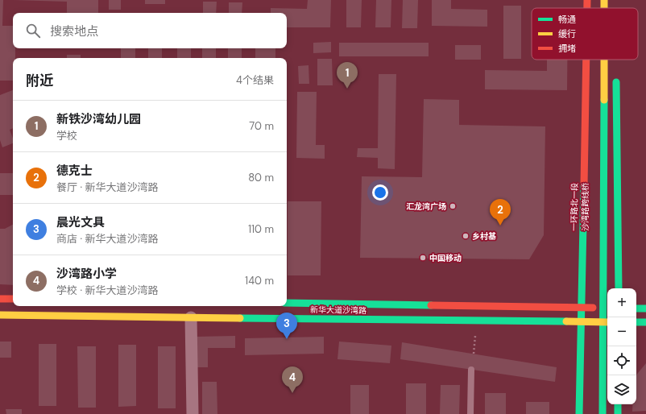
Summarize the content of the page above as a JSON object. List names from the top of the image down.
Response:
{
  "streets": {
    "main road": ["一环路北一段", "新华大道沙湾路"]
  },
  "crossings": [
    ["一环路北一段", "新华大道沙湾路"]
  ],
  "places": ["汇龙湾广场", "乡村基", "中国移动"],
  "legend": ["畅通", "缓行", "拥堵"],
  "page": {
    "search": "搜索地点",
    "heading": ["附近", "4个结果"],
    "pins": [
      "1",
      "2",
      "3",
      "4"
    ],
    "list": [
      {
        "mark": "1",
        "name": "新铁沙湾幼儿园",
        "note": "学校",
        "value": "70 m"
      },
      {
        "mark": "2",
        "name": "德克士",
        "note": "餐厅 · 新华大道沙湾路",
        "value": "80 m"
      },
      {
        "mark": "3",
        "name": "晨光文具",
        "note": "商店 · 新华大道沙湾路",
        "value": "110 m"
      },
      {
        "mark": "4",
        "name": "沙湾路小学",
        "note": "学校 · 新华大道沙湾路",
        "value": "140 m"
      }
    ],
    "map_buttons": ["+", "−"]
  }
}
